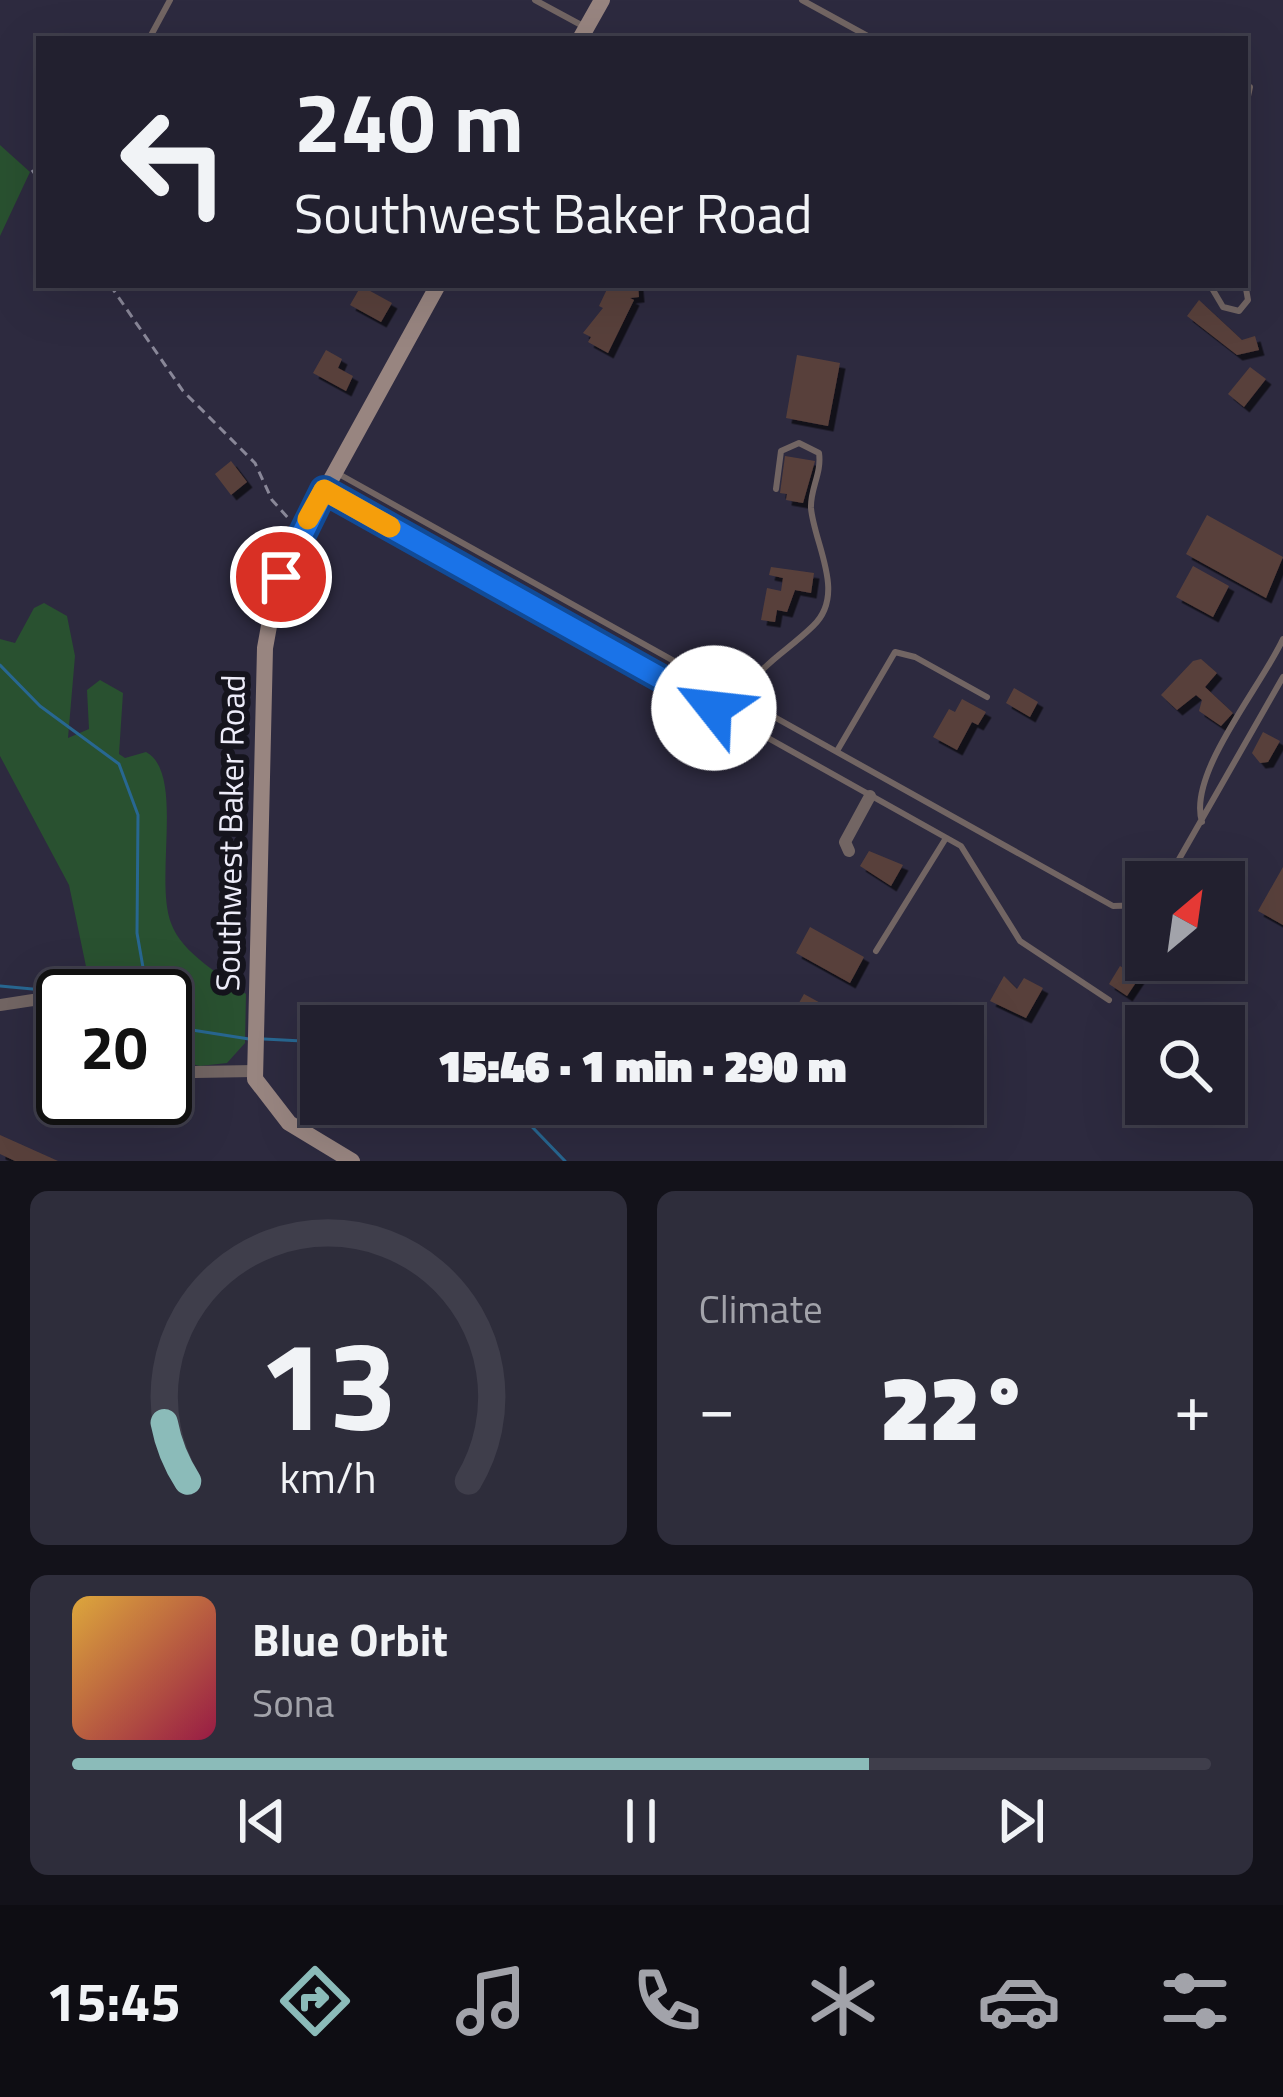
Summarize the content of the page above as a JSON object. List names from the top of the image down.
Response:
{
  "streets": {
    "main road": ["Southwest Baker Road"]
  },
  "north": "top right",
  "page": {
    "turn": ["240 m", "Southwest Baker Road"],
    "limit": "20",
    "trip": "15:46 · 1 min · 290 m",
    "tile": "Climate",
    "heat": ["−", "22°", "+"],
    "song": ["Blue Orbit", "Sona"],
    "tabs": "15:45",
    "gauge": ["13", "km/h"]
  }
}
